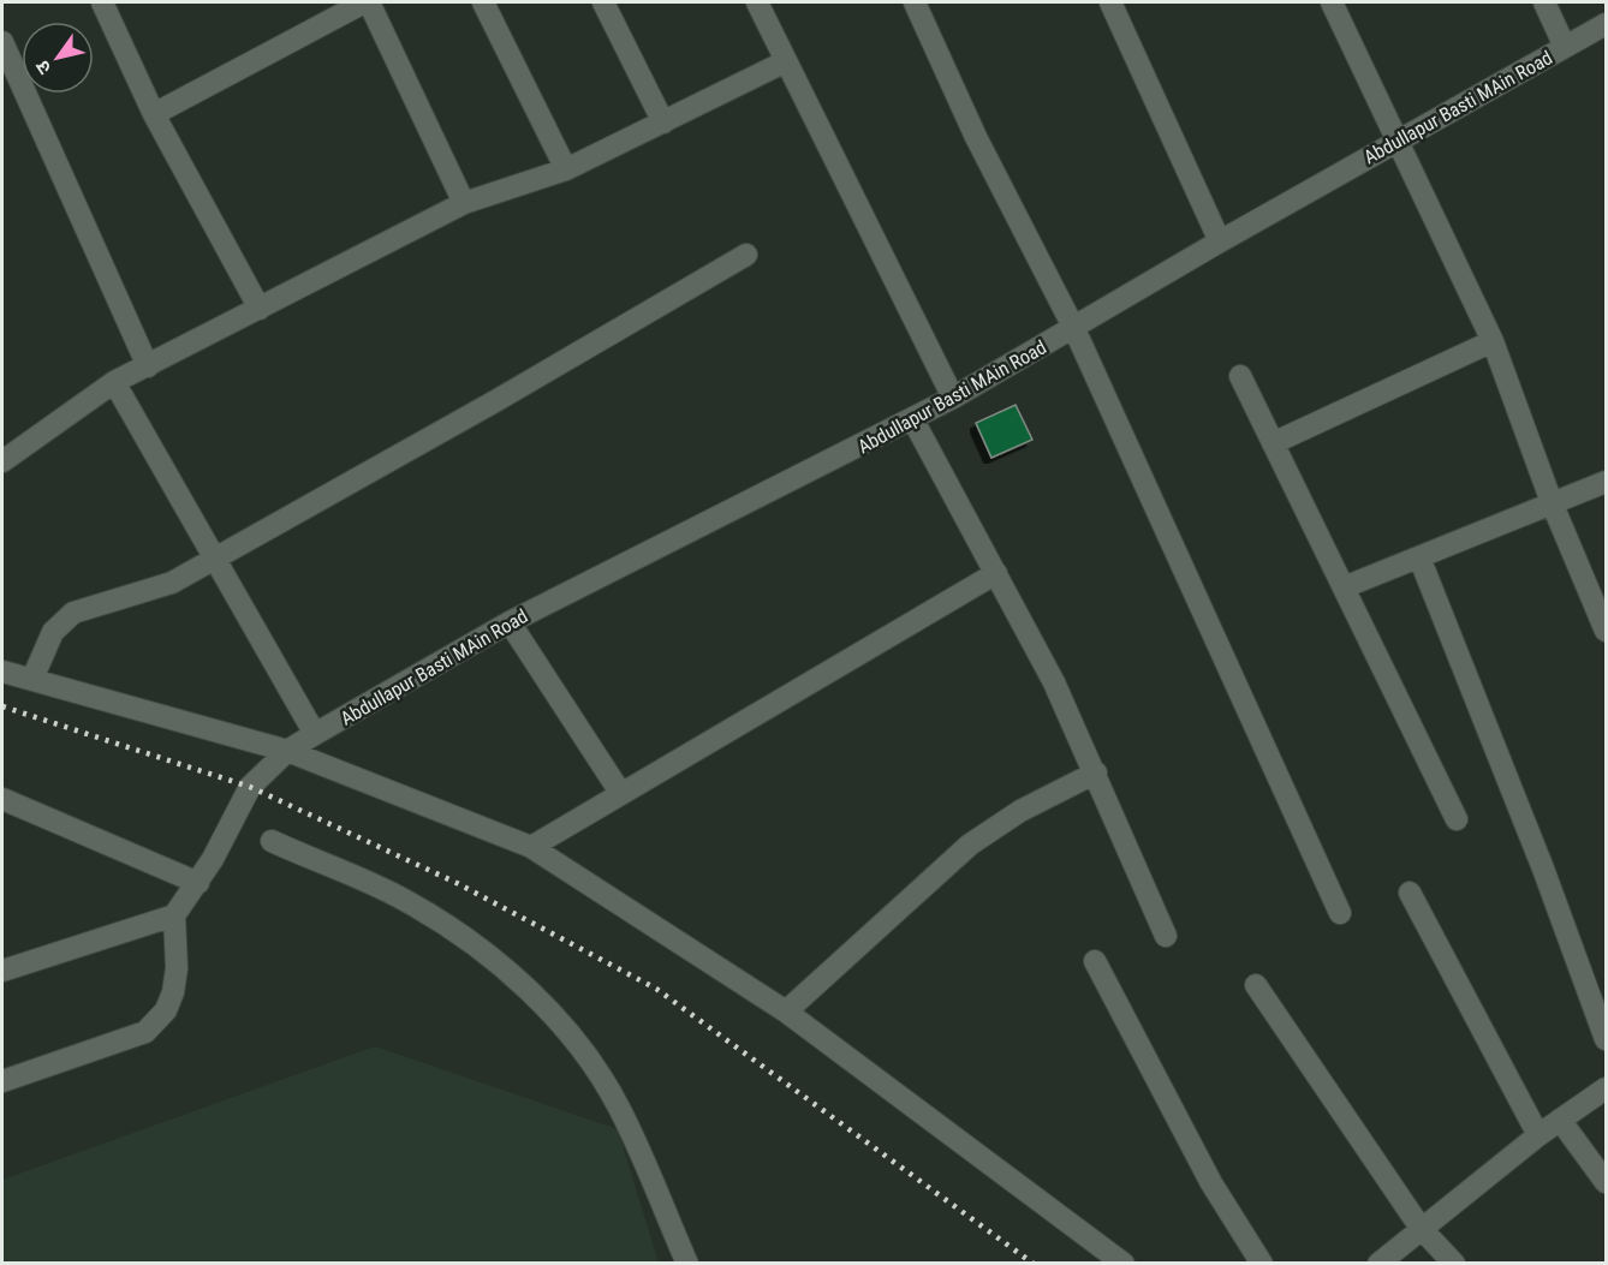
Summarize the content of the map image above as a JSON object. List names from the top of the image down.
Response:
{
  "streets": {
    "street": ["Abdullapur Basti MAin Road"]
  },
  "north": "bottom left"
}
